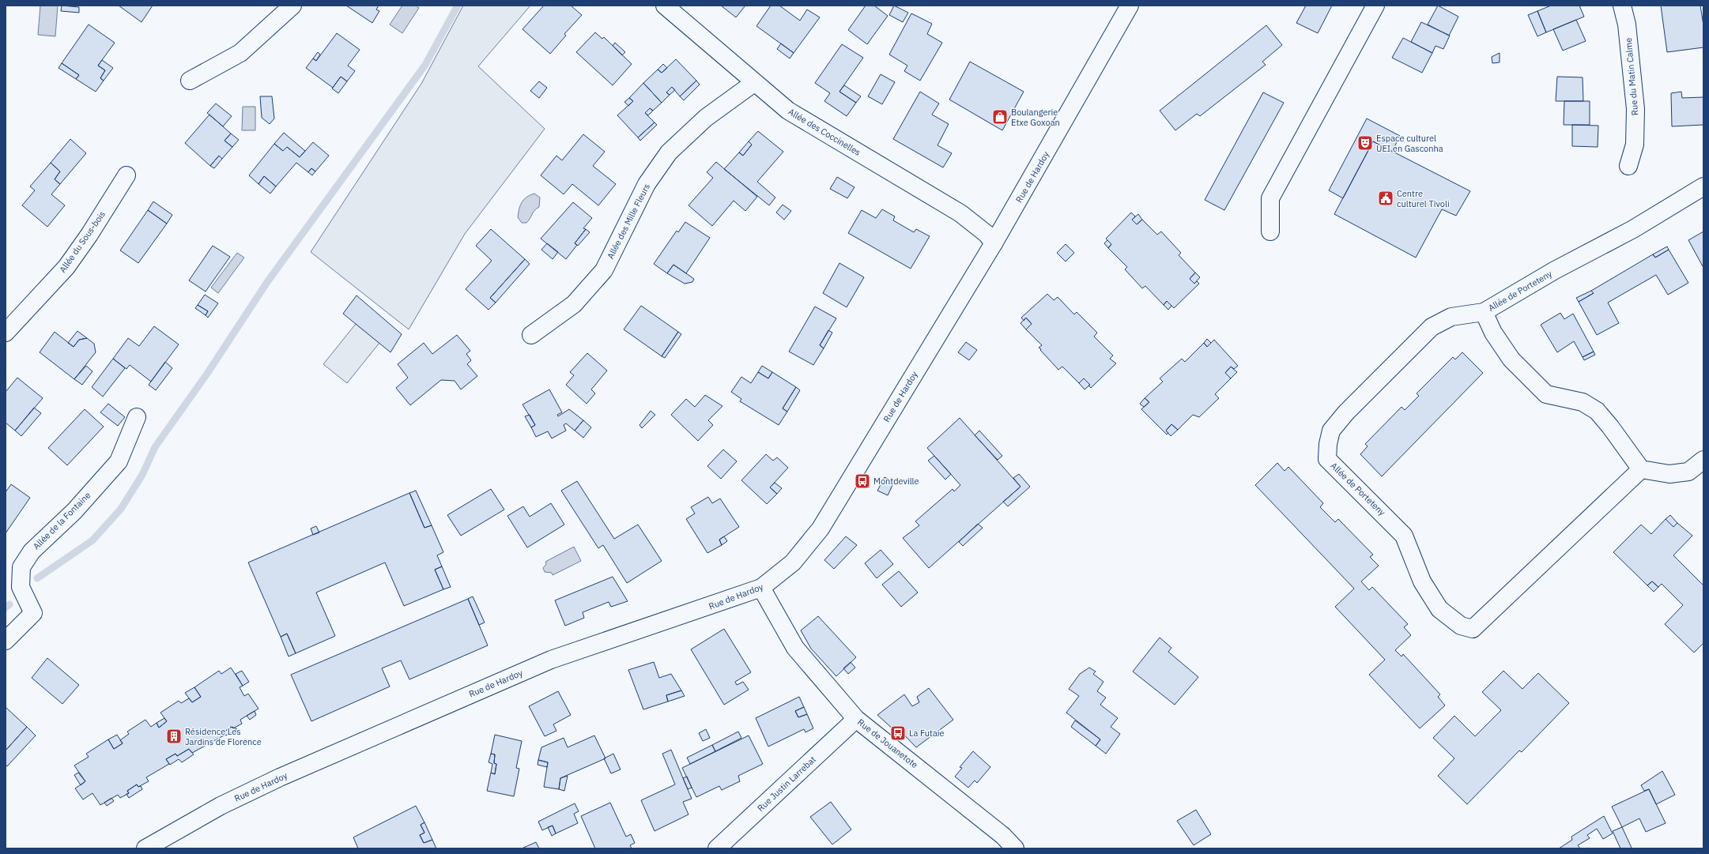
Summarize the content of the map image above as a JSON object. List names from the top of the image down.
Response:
{
  "streets": {
    "street": [
      "Rue du Matin Calme",
      "Allée des Coccinelles",
      "Rue de Hardoy",
      "Allée des Mille Fleurs",
      "Allée du Sous-bois",
      "Allée de Porteteny",
      "Allée de la Fontaine",
      "Rue de Jouanetote",
      "Rue Justin Larrebat"
    ]
  },
  "crossings": [
    ["Allée des Coccinelles", "Rue de Hardoy"],
    ["Allée des Coccinelles", "Allée des Mille Fleurs"],
    ["Rue de Hardoy", "Rue de Jouanetote"],
    ["Rue de Jouanetote", "Rue Justin Larrebat"]
  ],
  "places": {
    "shop": ["Boulangerie Etxe Goxoan"],
    "theatre": ["Espace culturel UEI en Gasconha"],
    "public building": ["Centre culturel Tivoli"],
    "bus stop": ["Montdeville", "La Futaie"],
    "building": ["Résidence Les Jardins de Florence"]
  }
}
